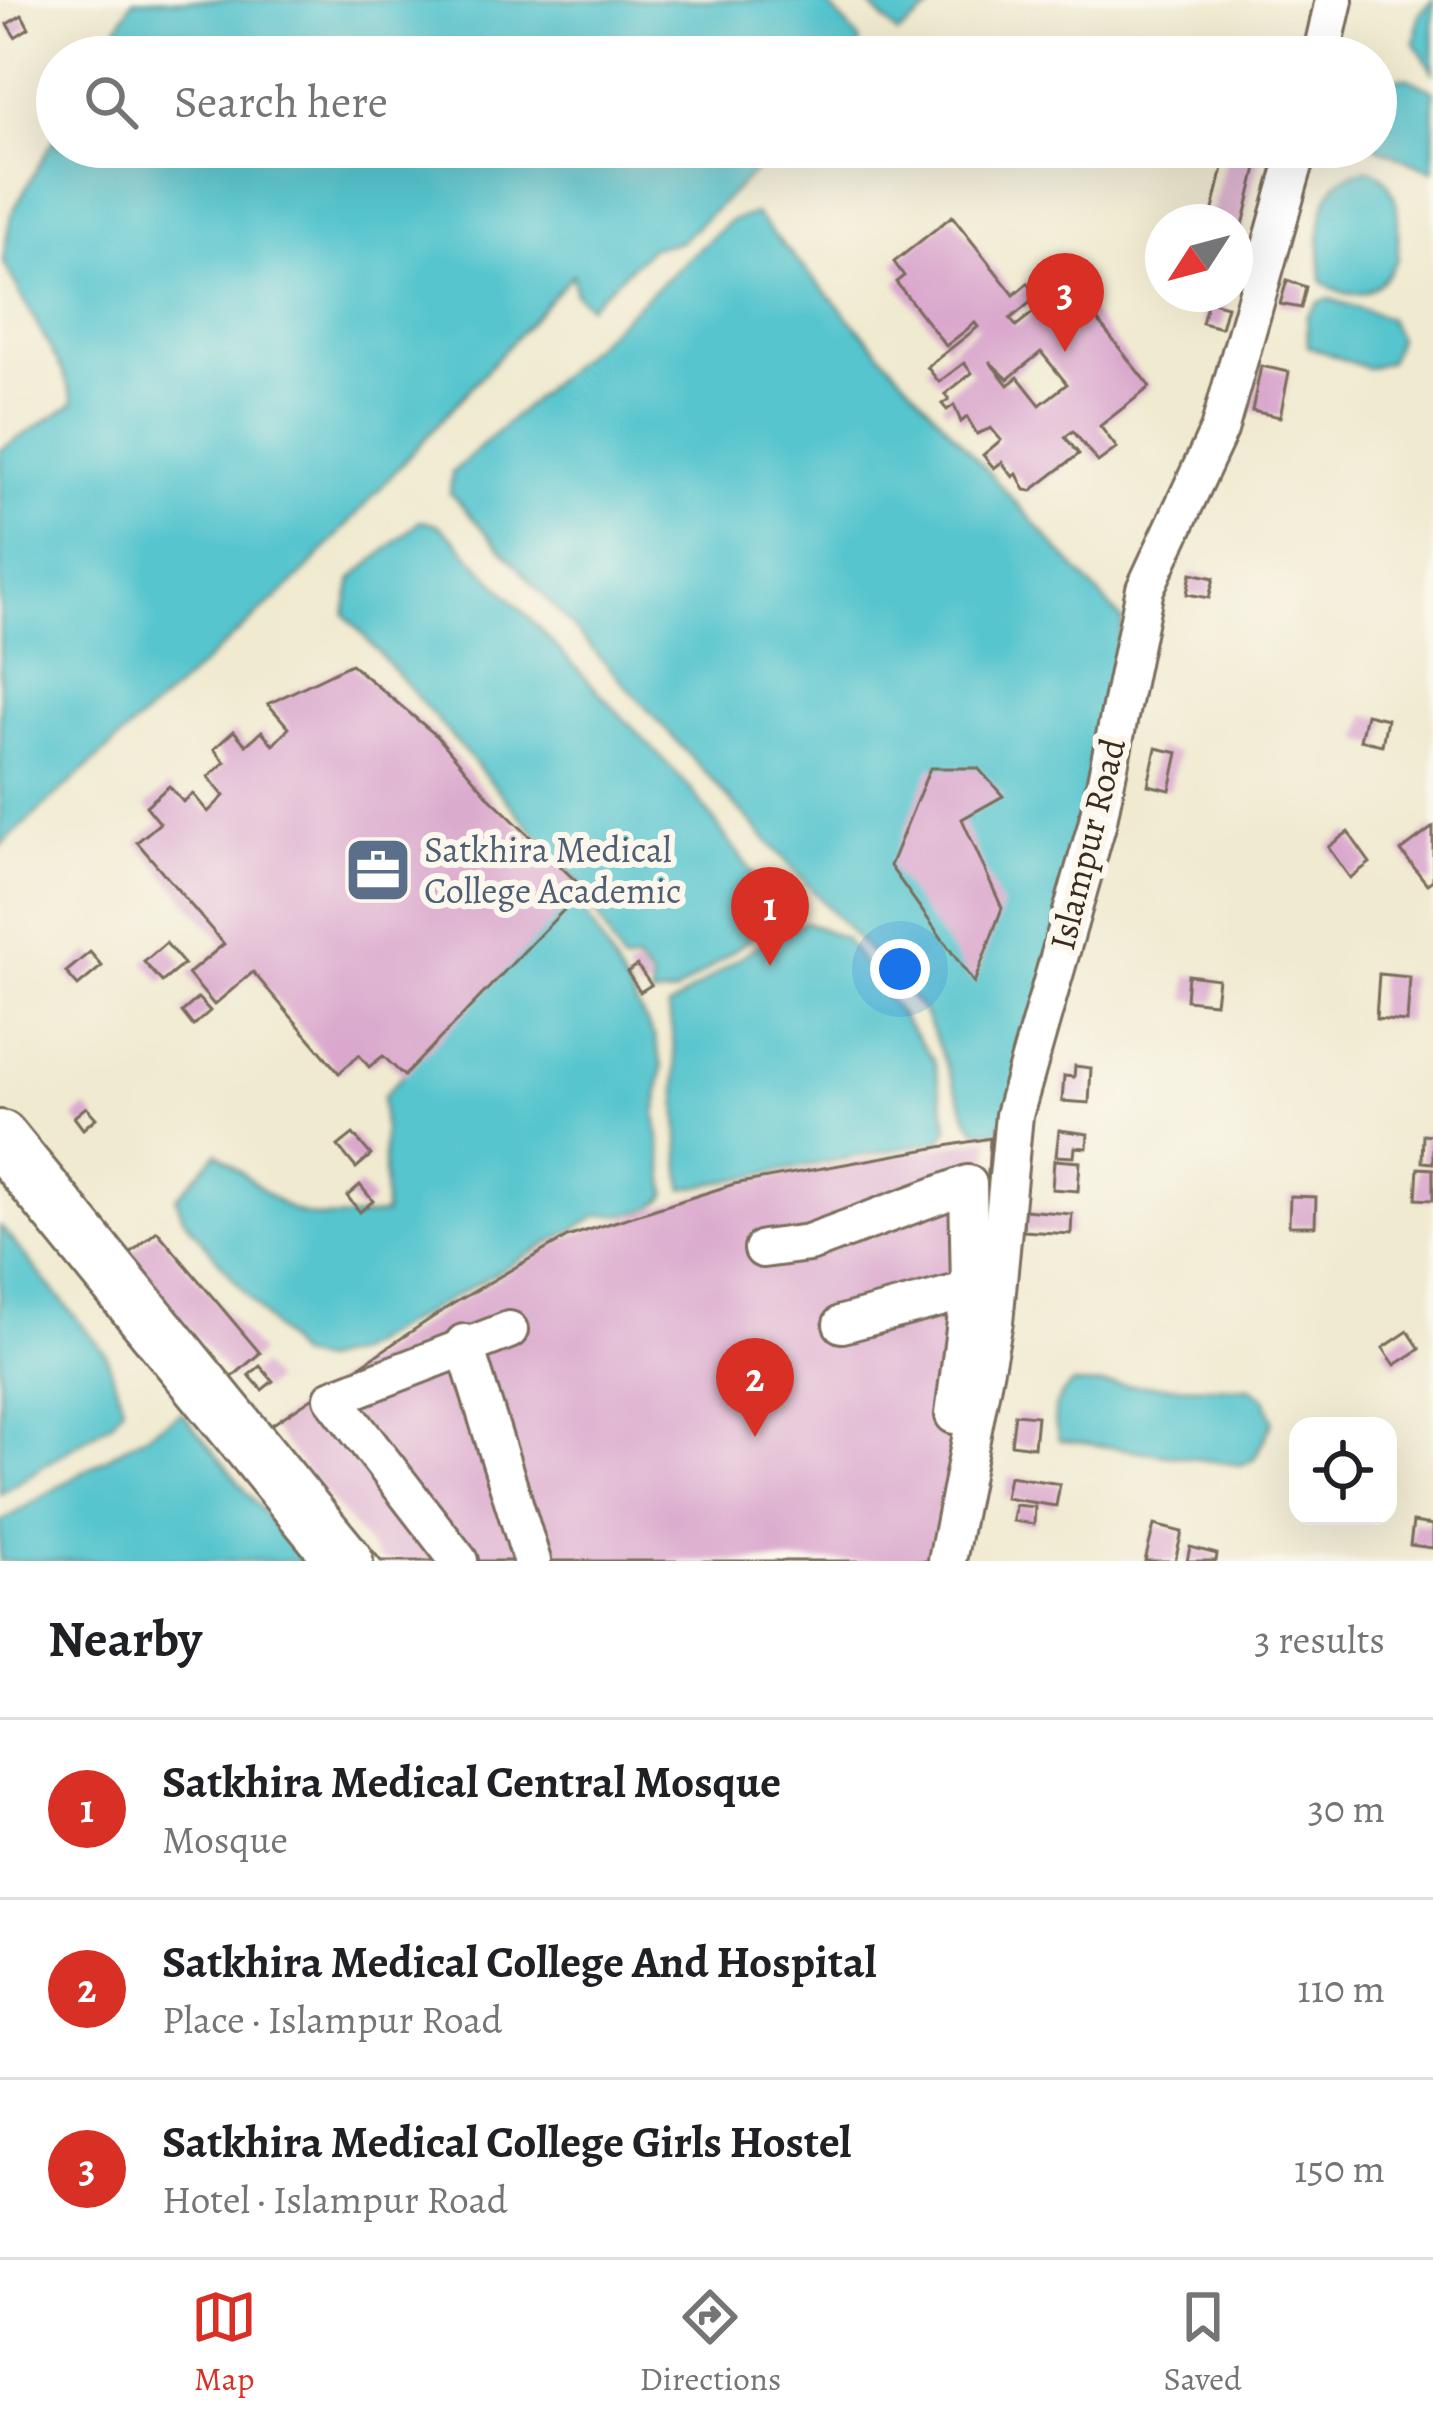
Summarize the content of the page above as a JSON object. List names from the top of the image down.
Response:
{
  "streets": {
    "street": ["Islampur Road"]
  },
  "places": {
    "office": ["Satkhira Medical College Academic"]
  },
  "north": "bottom left",
  "page": {
    "search": "Search here",
    "pins": ["3", "1", "2"],
    "heading": ["Nearby", "3 results"],
    "list": [
      {
        "mark": "1",
        "name": "Satkhira Medical Central Mosque",
        "note": "Mosque",
        "value": "30 m"
      },
      {
        "mark": "2",
        "name": "Satkhira Medical College And Hospital",
        "note": "Place · Islampur Road",
        "value": "110 m"
      },
      {
        "mark": "3",
        "name": "Satkhira Medical College Girls Hostel",
        "note": "Hotel · Islampur Road",
        "value": "150 m"
      }
    ],
    "nav": ["Map", "Directions", "Saved"]
  }
}
